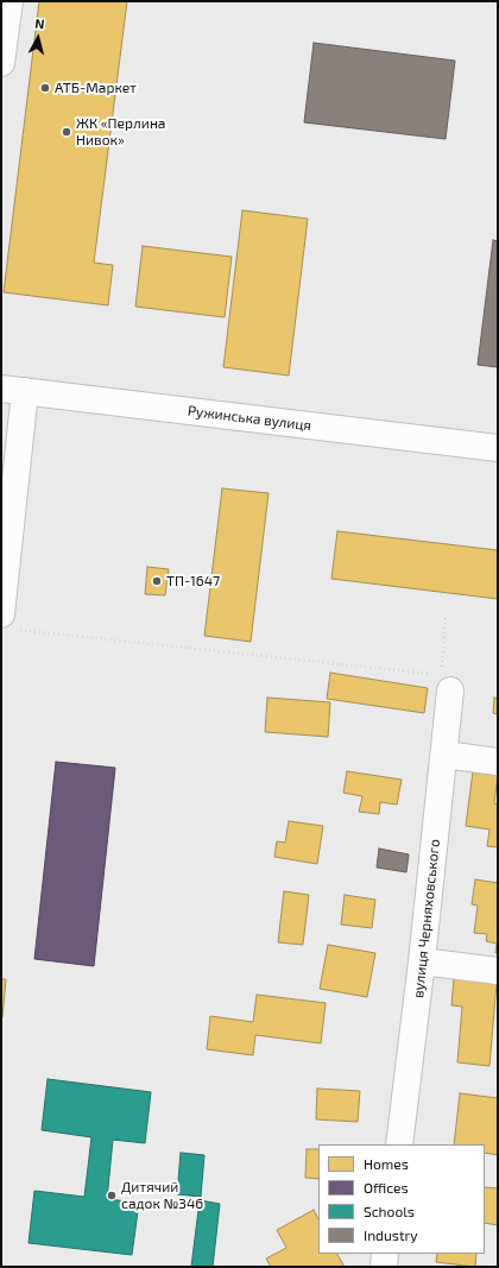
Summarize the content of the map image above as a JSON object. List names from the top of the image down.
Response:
{
  "streets": {
    "street": ["Ружинська вулиця", "вулиця Черняховського"]
  },
  "places": [
    "АТБ-Маркет",
    "ЖК «Перлина Нивок»",
    "ТП-1647",
    "Дитячий садок №346"
  ],
  "legend": [
    "Homes",
    "Offices",
    "Schools",
    "Industry"
  ],
  "north": "top"
}
